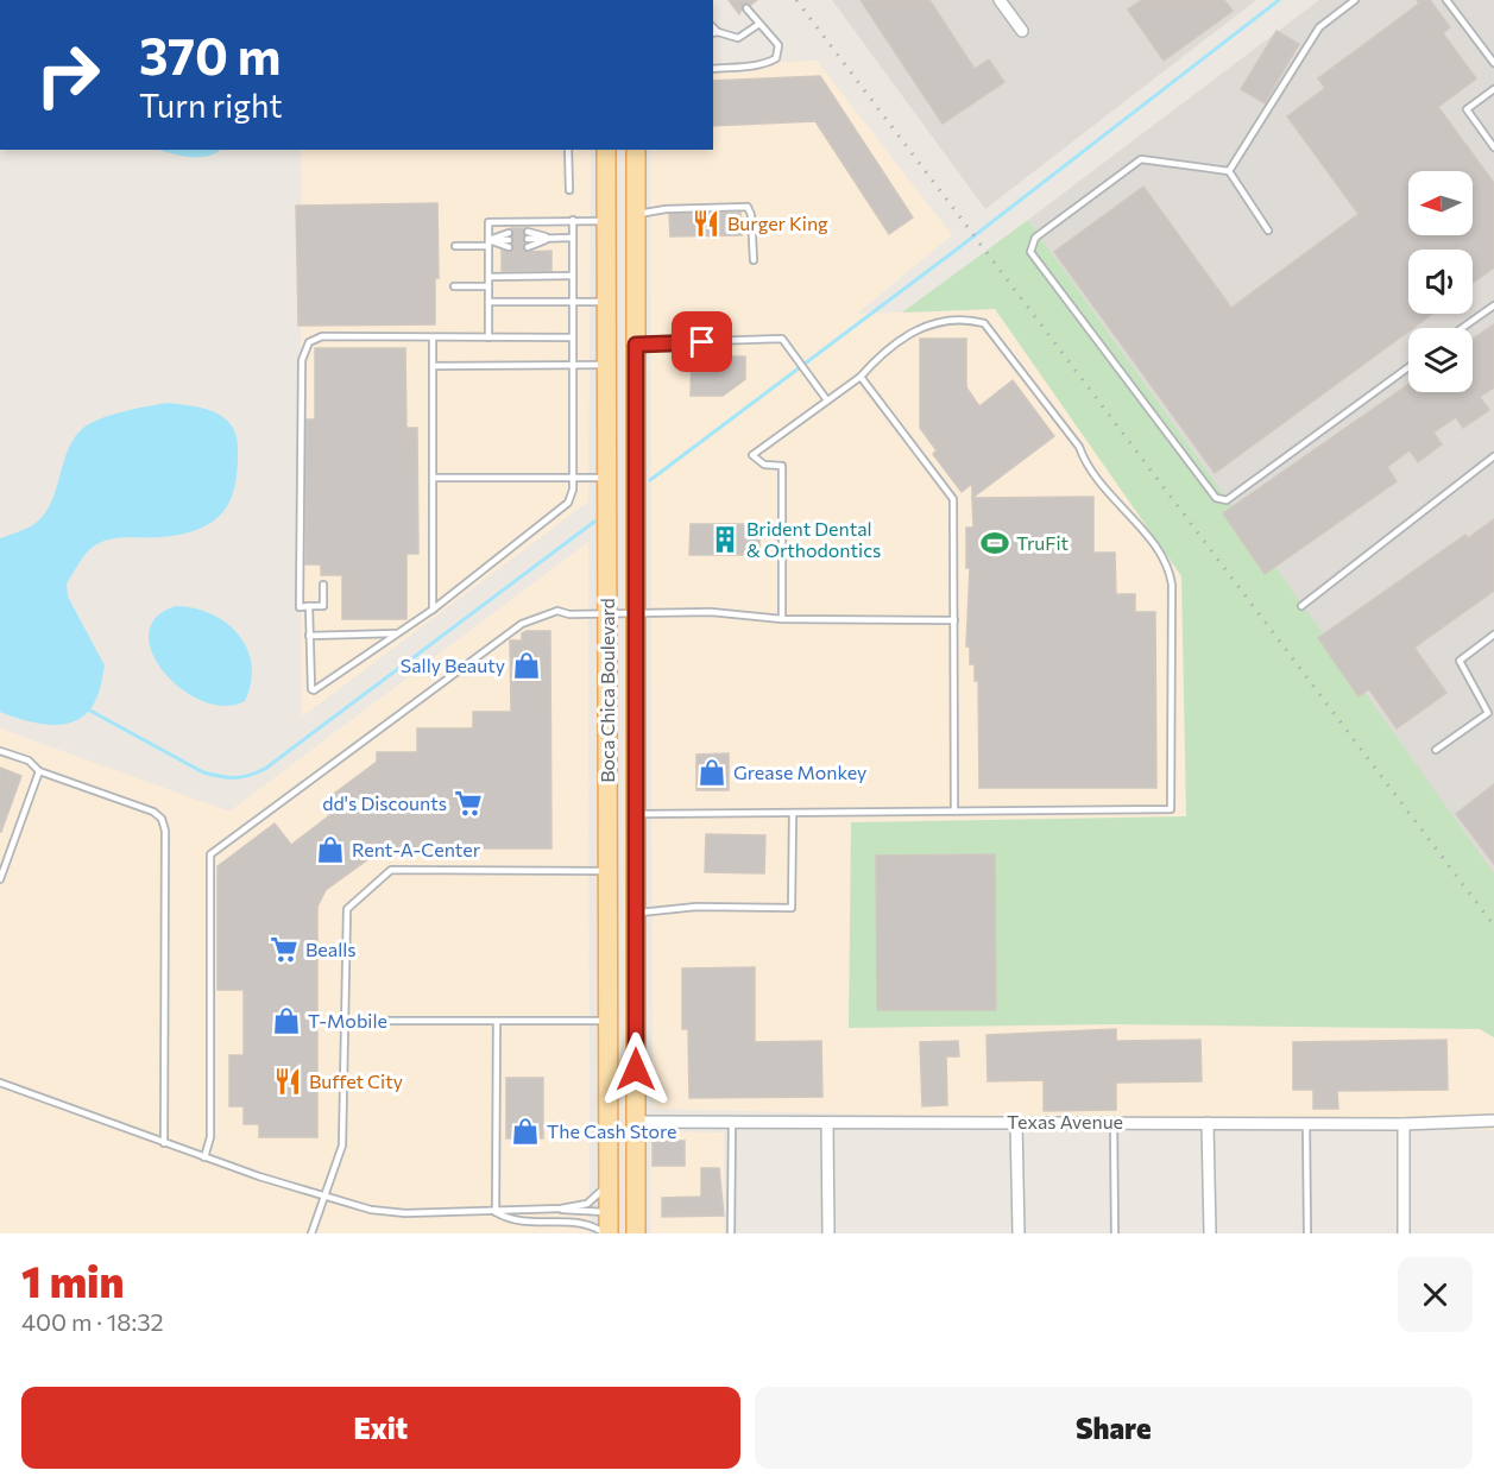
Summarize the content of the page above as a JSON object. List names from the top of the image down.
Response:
{
  "streets": {
    "main road": ["Boca Chica Boulevard"],
    "street": ["Texas Avenue"]
  },
  "crossings": [
    ["Boca Chica Boulevard", "Texas Avenue"]
  ],
  "places": {
    "restaurant": ["Burger King", "Buffet City"],
    "building": ["Brident Dental & Orthodontics"],
    "sports": ["TruFit"],
    "shop": [
      "Sally Beauty",
      "Grease Monkey",
      "Rent-A-Center",
      "T-Mobile",
      "The Cash Store"
    ],
    "supermarket": ["dd's Discounts", "Bealls"]
  },
  "north": "left",
  "page": {
    "turn": ["370 m", "Turn right"],
    "heading": ["1 min", "400 m · 18:32"],
    "buttons": ["Exit", "Share"]
  }
}
